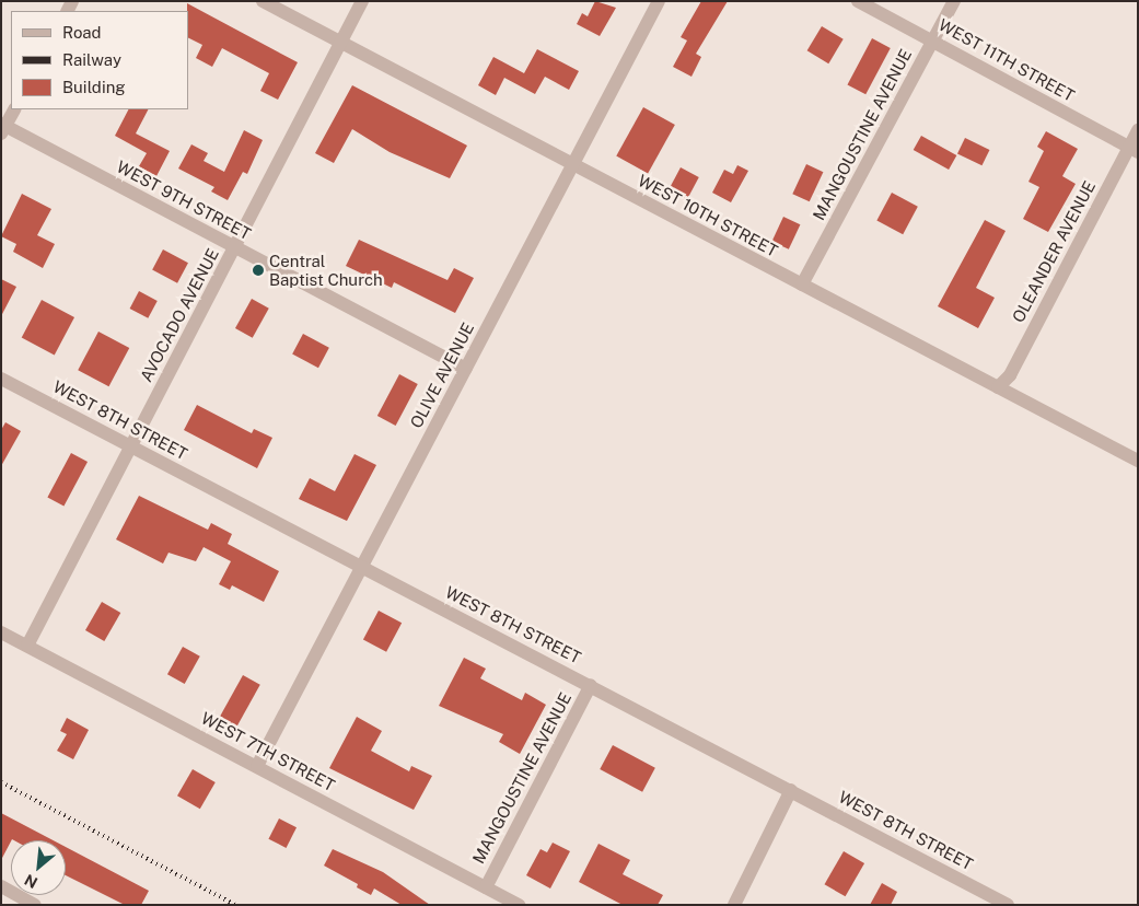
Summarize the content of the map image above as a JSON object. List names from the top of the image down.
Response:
{
  "streets": {
    "street": [
      "WEST 11TH STREET",
      "MANGOUSTINE AVENUE",
      "WEST 9TH STREET",
      "WEST 10TH STREET",
      "OLEANDER AVENUE",
      "AVOCADO AVENUE",
      "OLIVE AVENUE",
      "WEST 8TH STREET",
      "WEST 7TH STREET"
    ]
  },
  "crossings": [
    ["WEST 11TH STREET", "MANGOUSTINE AVENUE"],
    ["WEST 11TH STREET", "OLEANDER AVENUE"],
    ["MANGOUSTINE AVENUE", "WEST 10TH STREET"],
    ["MANGOUSTINE AVENUE", "WEST 8TH STREET"],
    ["MANGOUSTINE AVENUE", "WEST 7TH STREET"],
    ["WEST 9TH STREET", "AVOCADO AVENUE"],
    ["WEST 9TH STREET", "OLIVE AVENUE"],
    ["WEST 10TH STREET", "OLEANDER AVENUE"],
    ["WEST 10TH STREET", "AVOCADO AVENUE"],
    ["WEST 10TH STREET", "OLIVE AVENUE"],
    ["AVOCADO AVENUE", "WEST 8TH STREET"],
    ["AVOCADO AVENUE", "WEST 7TH STREET"],
    ["OLIVE AVENUE", "WEST 8TH STREET"],
    ["OLIVE AVENUE", "WEST 7TH STREET"]
  ],
  "places": ["Central Baptist Church"],
  "legend": ["Road", "Railway", "Building"],
  "north": "bottom left"
}
